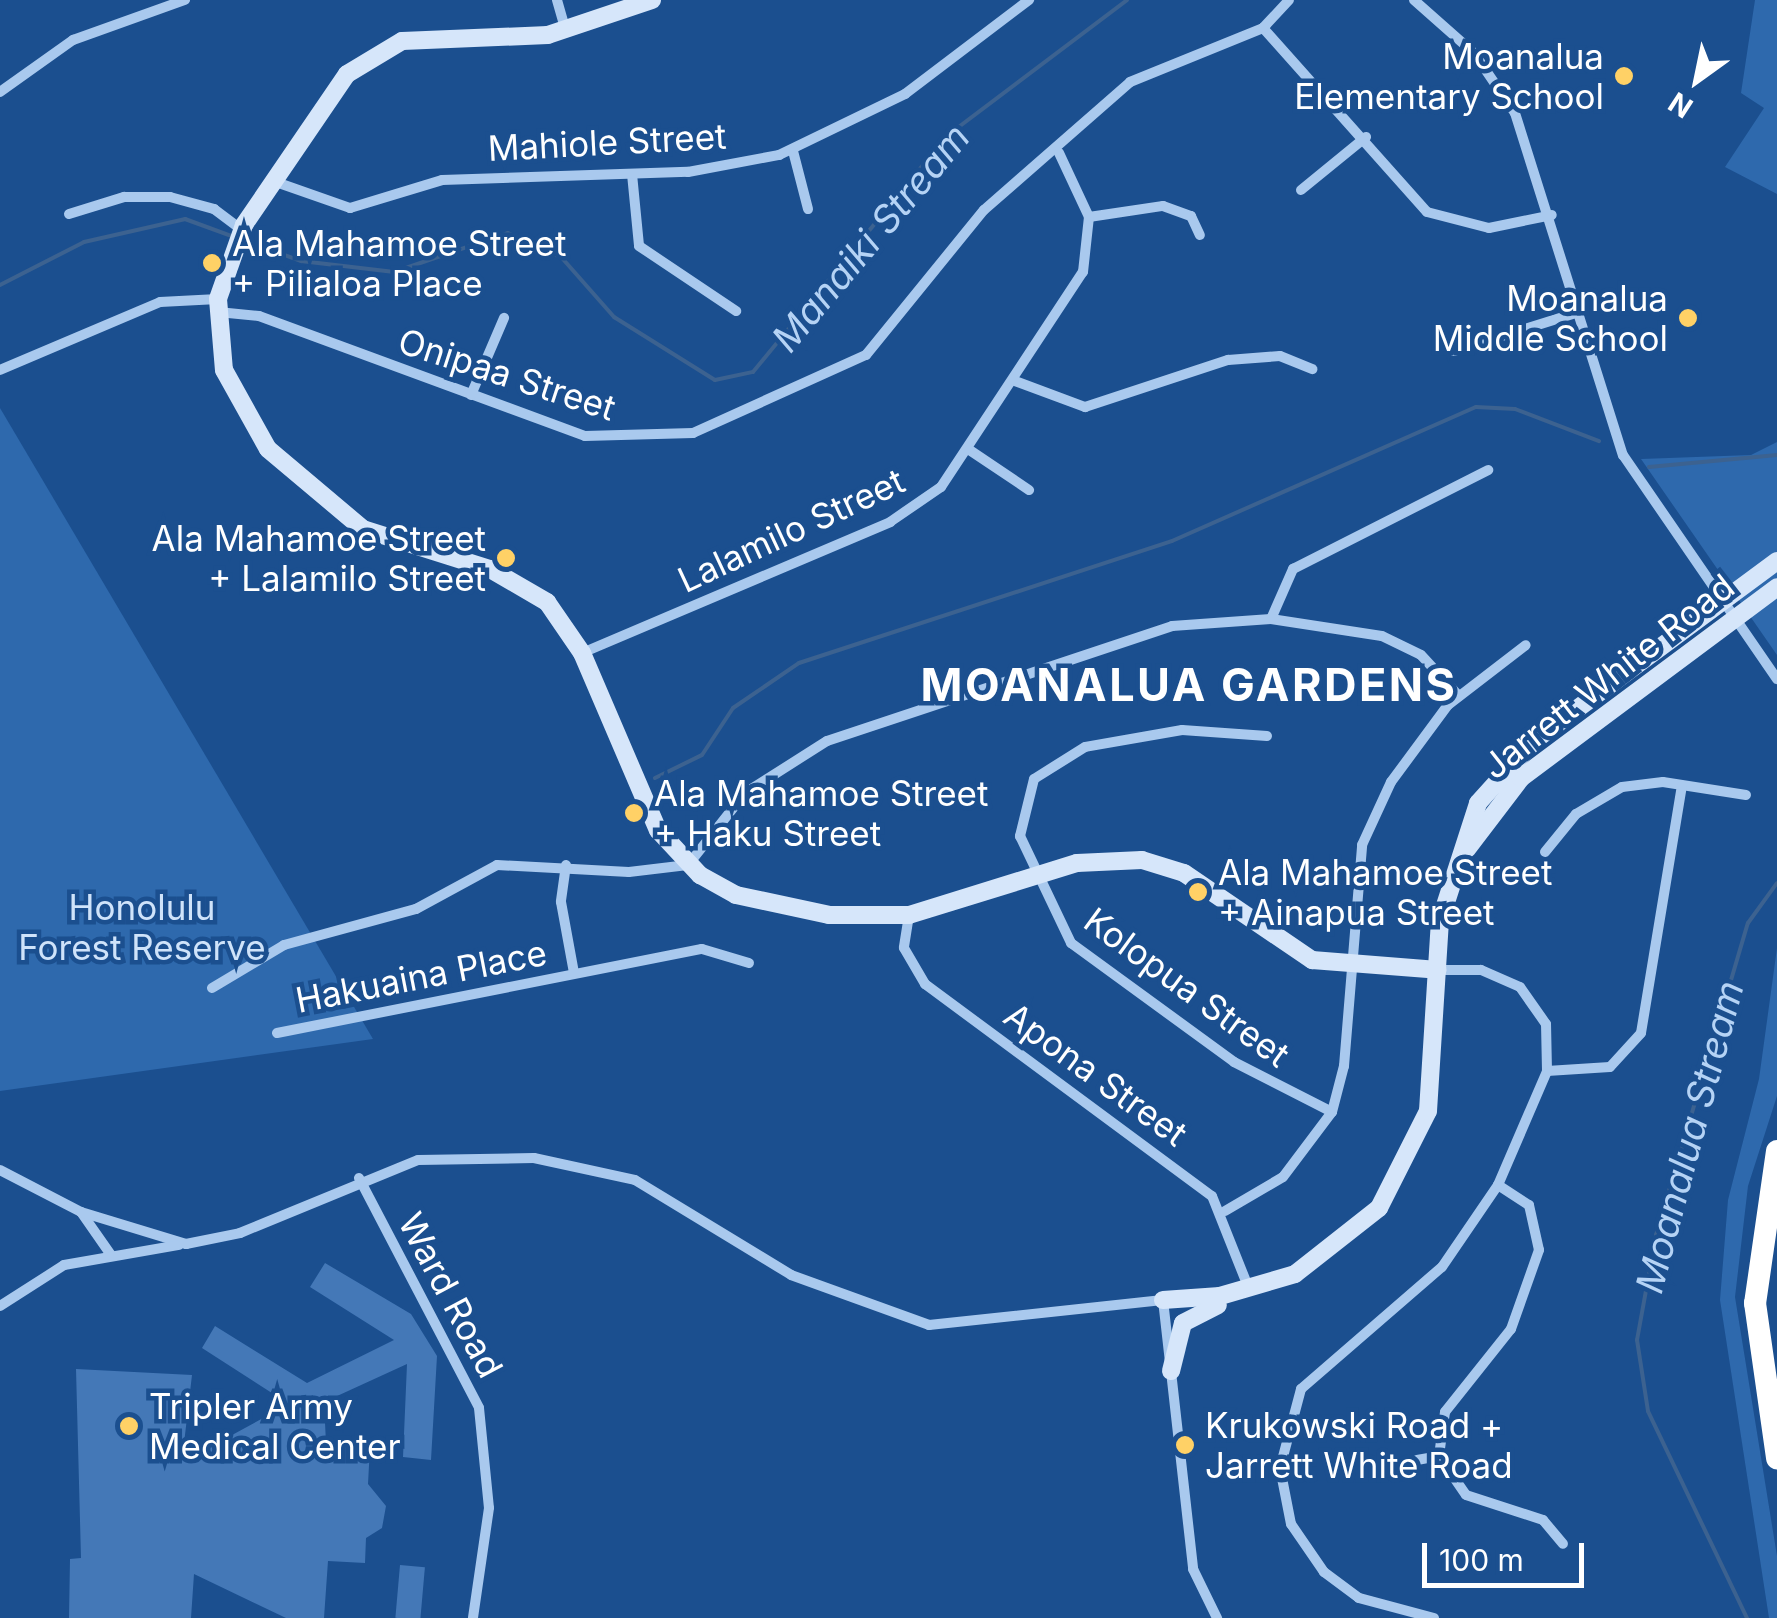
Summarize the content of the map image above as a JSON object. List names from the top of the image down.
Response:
{
  "streets": {
    "street": [
      "Mahiole Street",
      "Onipaa Street",
      "Lalamilo Street",
      "Jarrett White Road",
      "Hakuaina Place",
      "Kolopua Street",
      "Apona Street",
      "Ward Road"
    ]
  },
  "crossings": [
    ["Jarrett White Road", "Ward Road"]
  ],
  "districts": ["MOANALUA GARDENS"],
  "water": ["Manaiki Stream", "Moanalua Stream"],
  "parks": ["Honolulu Forest Reserve"],
  "places": [
    "Moanalua Elementary School",
    "Ala Mahamoe Street + Pilialoa Place",
    "Moanalua Middle School",
    "Ala Mahamoe Street + Lalamilo Street",
    "Ala Mahamoe Street + Haku Street",
    "Ala Mahamoe Street + Ainapua Street",
    "Tripler Army Medical Center",
    "Krukowski Road + Jarrett White Road"
  ],
  "scale_bar": "100 m",
  "north": "bottom left"
}
